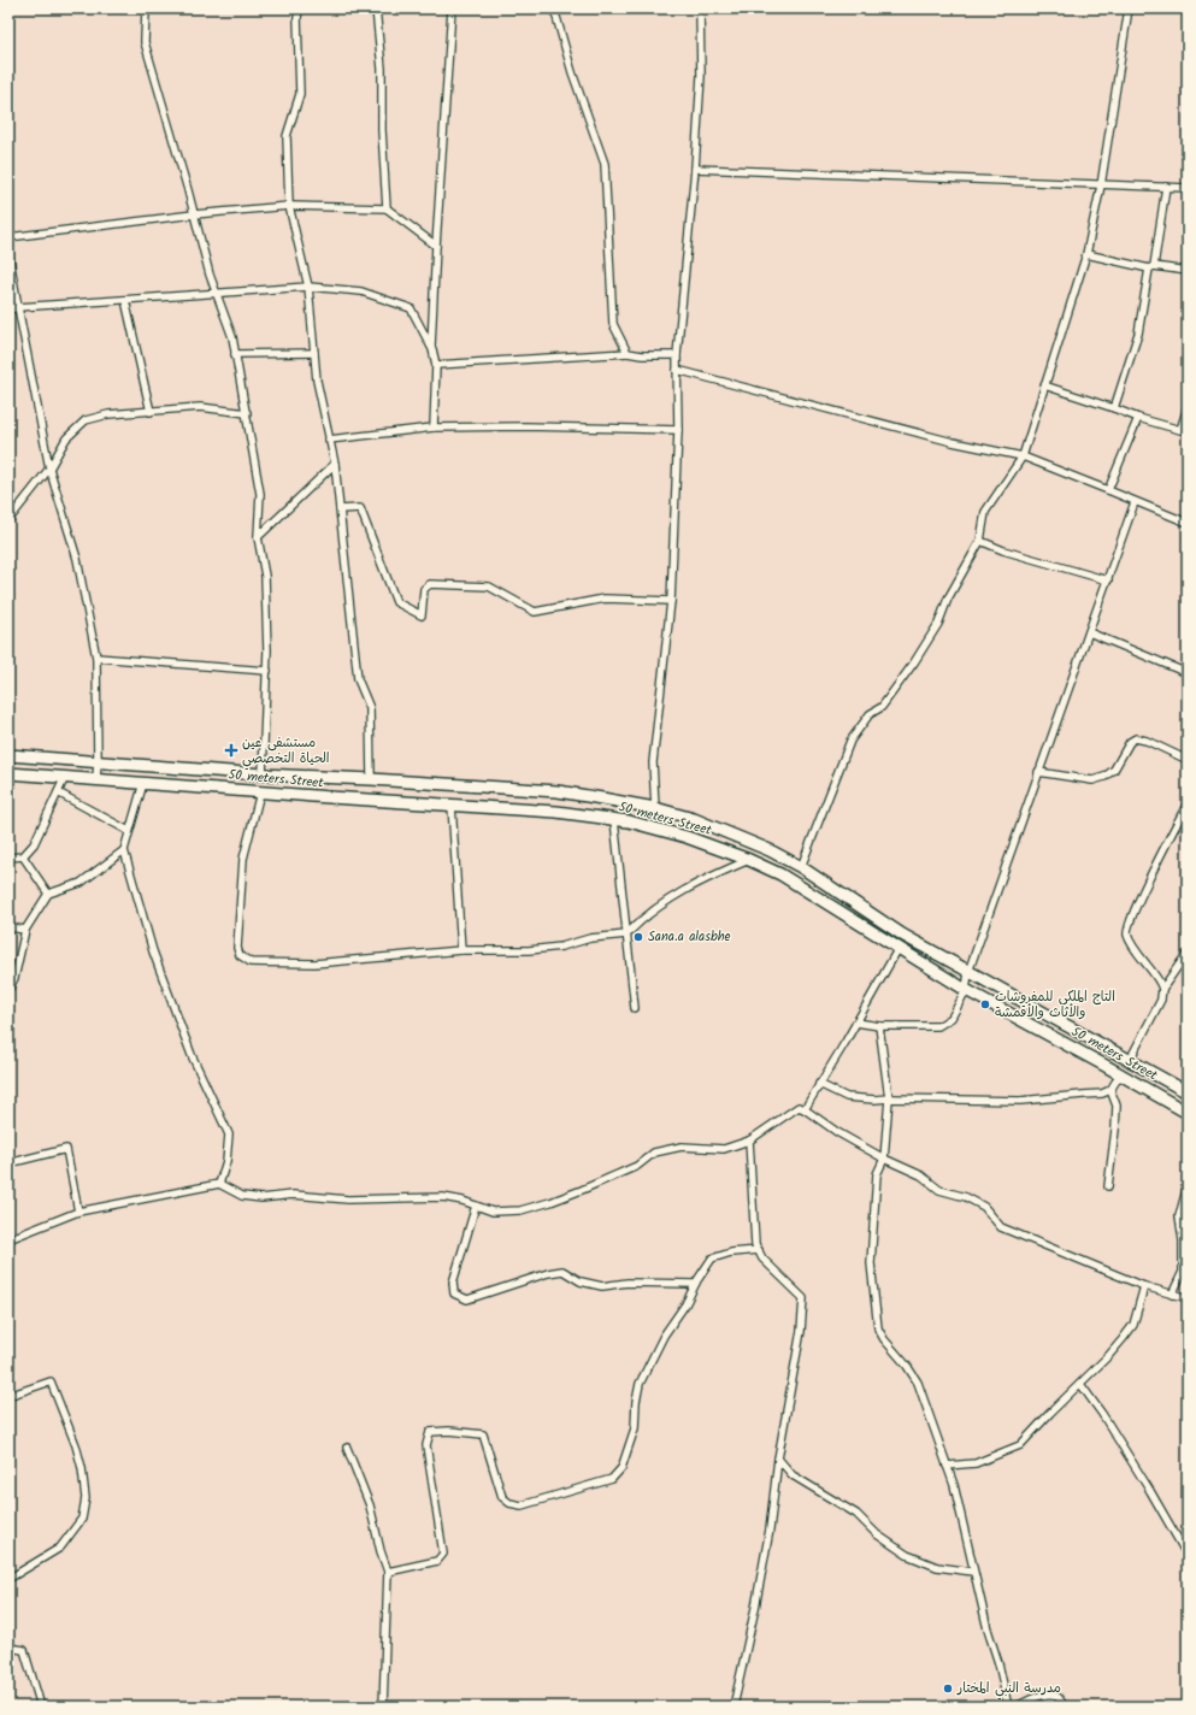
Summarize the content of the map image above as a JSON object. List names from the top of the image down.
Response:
{
  "streets": {
    "main road": ["50 meters Street"]
  },
  "places": {
    "health": ["مستشفى عين الحياة التخصصي"],
    "other": ["Sana.a alasbhe", "التاج الملكي للمفروشات والأثاث والأقمشة", "مدرسة النبي المختار"]
  }
}
